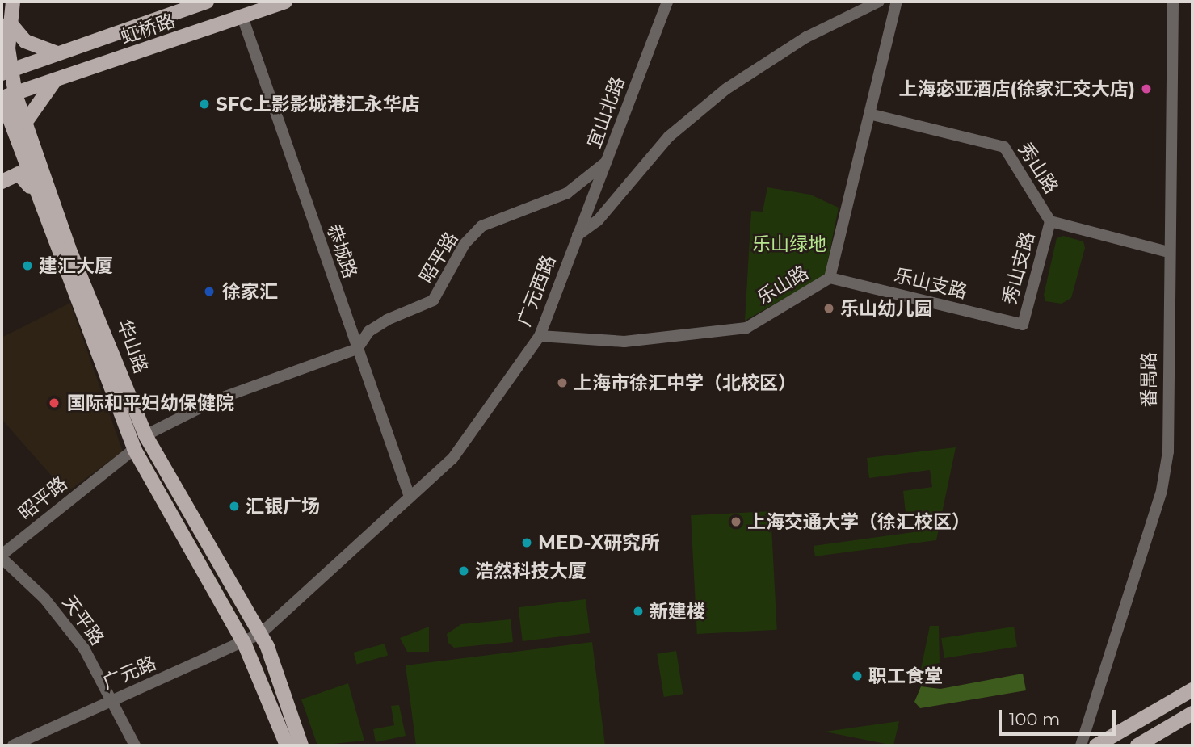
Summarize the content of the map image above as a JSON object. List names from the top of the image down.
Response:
{
  "streets": {
    "main road": ["虹桥路", "华山路"],
    "street": [
      "宜山北路",
      "秀山路",
      "恭城路",
      "昭平路",
      "秀山支路",
      "乐山支路",
      "乐山路",
      "广元西路",
      "番禺路",
      "天平路",
      "广元路"
    ]
  },
  "crossings": [
    ["虹桥路", "恭城路"],
    ["虹桥路", "华山路"],
    ["宜山北路", "昭平路"],
    ["宜山北路", "广元西路"],
    ["秀山路", "秀山支路"],
    ["秀山路", "乐山路"],
    ["秀山路", "番禺路"],
    ["恭城路", "昭平路"],
    ["恭城路", "广元西路"],
    ["昭平路", "华山路"],
    ["昭平路", "天平路"],
    ["秀山支路", "乐山支路"],
    ["乐山支路", "乐山路"],
    ["乐山路", "广元西路"],
    ["广元西路", "华山路"],
    ["广元西路", "广元路"],
    ["华山路", "广元路"],
    ["天平路", "广元路"]
  ],
  "parks": ["乐山绿地"],
  "places": [
    "上海宓亚酒店(徐家汇交大店)",
    "SFC上影影城港汇永华店",
    "建汇大厦",
    "徐家汇",
    "乐山幼儿园",
    "上海市徐汇中学（北校区）",
    "国际和平妇幼保健院",
    "汇银广场",
    "上海交通大学（徐汇校区）",
    "MED-X研究所",
    "浩然科技大厦",
    "新建楼",
    "职工食堂"
  ],
  "scale_bar": "100 m"
}
